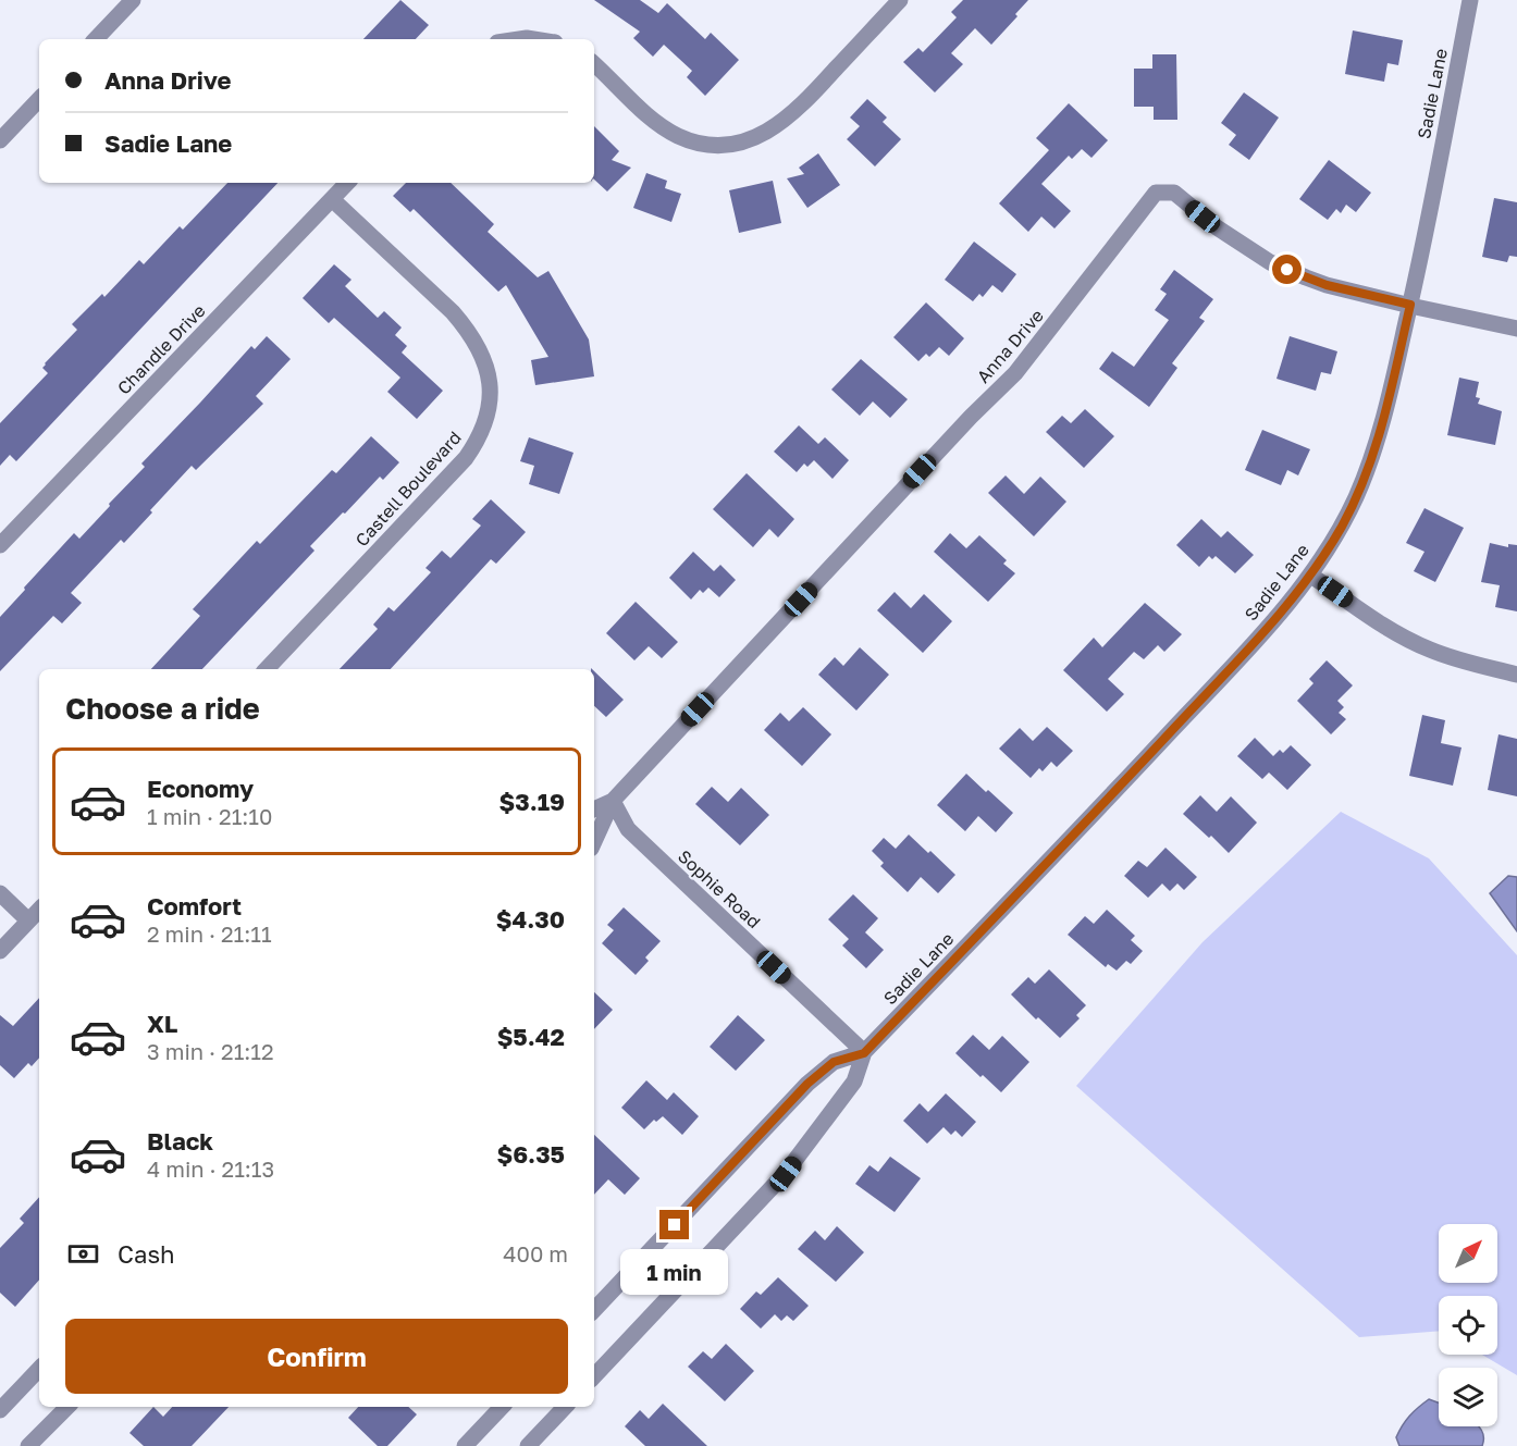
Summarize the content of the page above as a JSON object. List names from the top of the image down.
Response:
{
  "streets": {
    "street": [
      "Sadie Lane",
      "Anna Drive",
      "Chandle Drive",
      "Castell Boulevard",
      "Sophie Road"
    ]
  },
  "crossings": [
    ["Sadie Lane", "Anna Drive"],
    ["Sadie Lane", "Sophie Road"],
    ["Anna Drive", "Sophie Road"],
    ["Chandle Drive", "Castell Boulevard"]
  ],
  "north": "top right",
  "page": {
    "banner": ["Anna Drive", "Sadie Lane"],
    "heading": "Choose a ride",
    "list": [
      {
        "name": "Economy",
        "note": "1 min · 21:10",
        "value": "$3.19"
      },
      {
        "name": "Comfort",
        "note": "2 min · 21:11",
        "value": "$4.30"
      },
      {
        "name": "XL",
        "note": "3 min · 21:12",
        "value": "$5.42"
      },
      {
        "name": "Black",
        "note": "4 min · 21:13",
        "value": "$6.35"
      }
    ],
    "pay": ["Cash", "400 m"],
    "bubble": "1 min",
    "buttons": "Confirm"
  }
}
